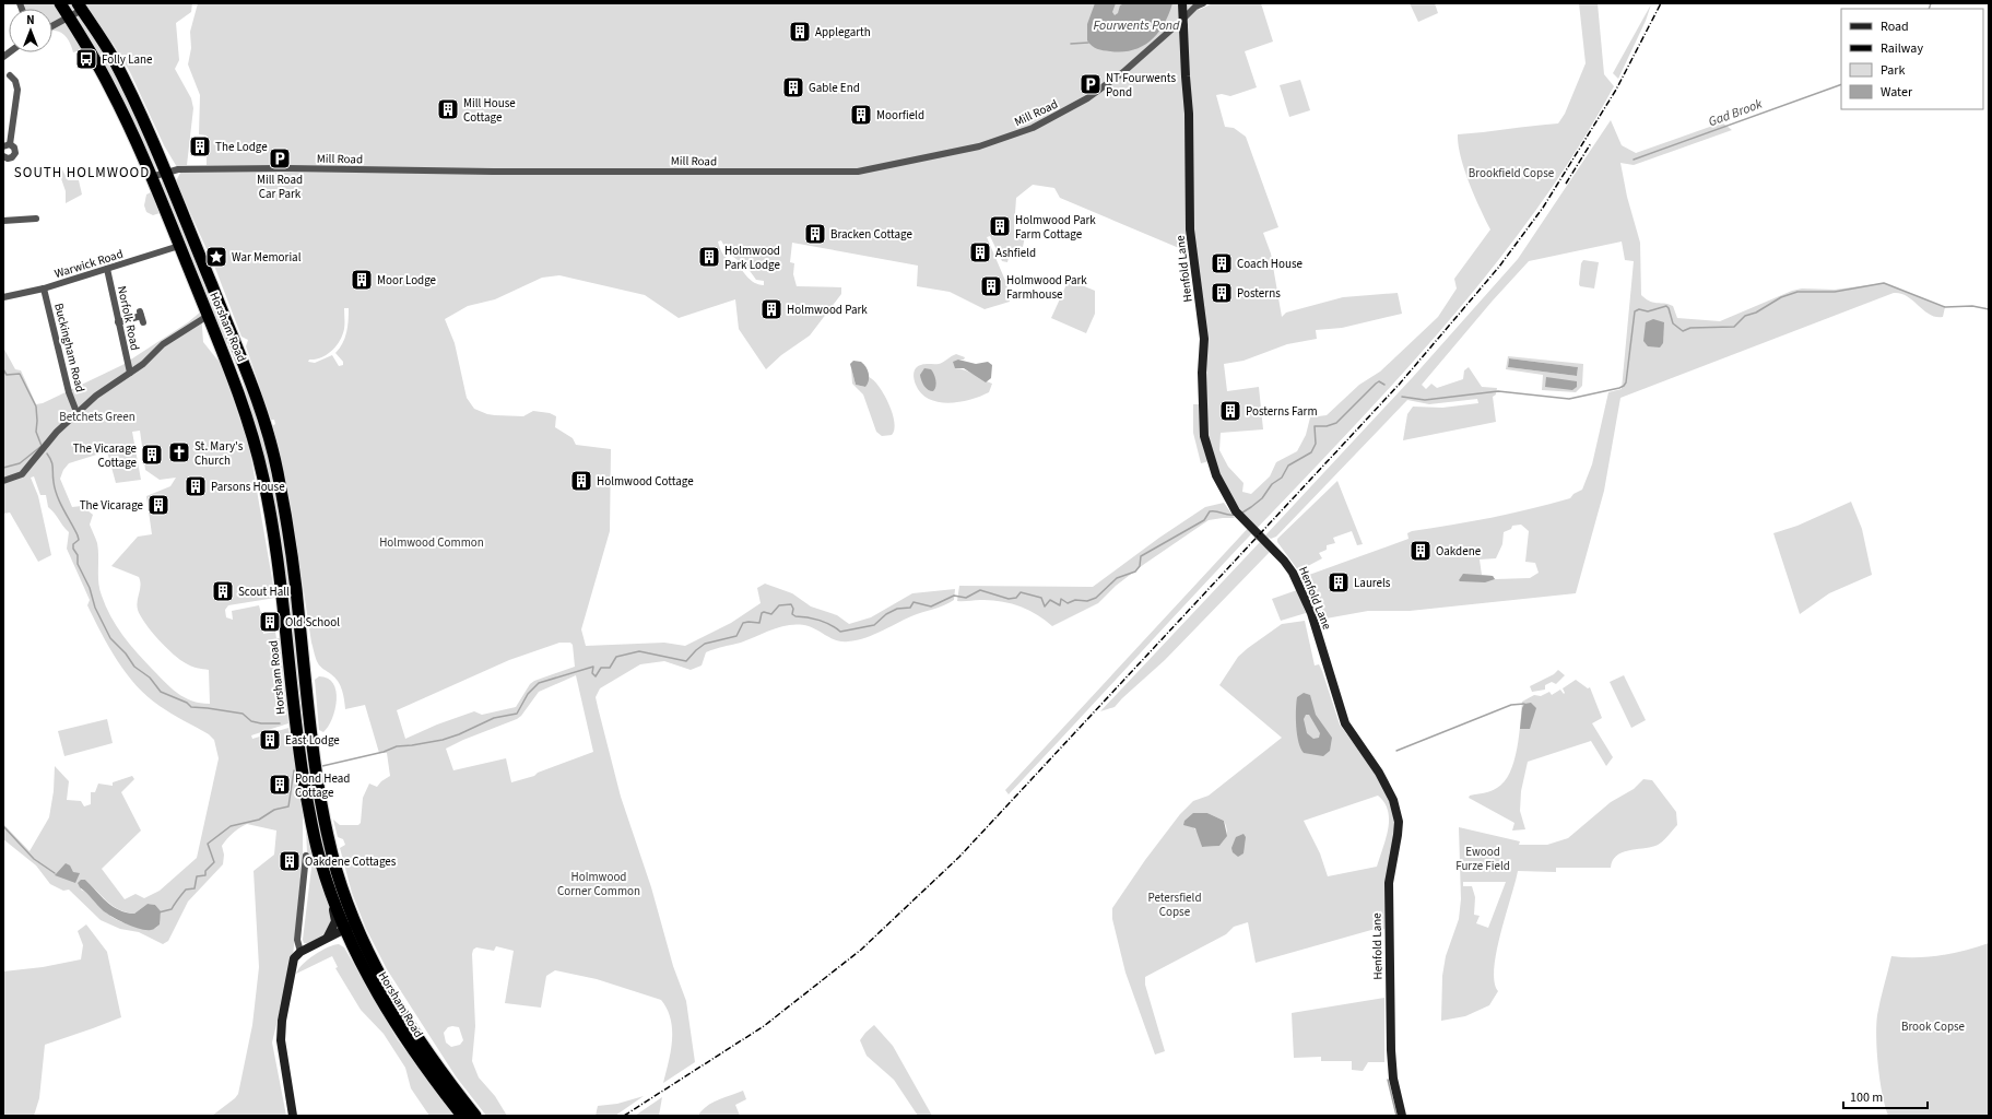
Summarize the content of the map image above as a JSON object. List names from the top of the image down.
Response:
{
  "streets": {
    "highway": ["Horsham Road"],
    "street": [
      "Mill Road",
      "Warwick Road",
      "Henfold Lane",
      "Norfolk Road",
      "Buckingham Road"
    ]
  },
  "crossings": [
    ["Mill Road", "Henfold Lane"],
    ["Mill Road", "Horsham Road"],
    ["Warwick Road", "Norfolk Road"],
    ["Warwick Road", "Horsham Road"],
    ["Warwick Road", "Buckingham Road"]
  ],
  "districts": ["SOUTH HOLMWOOD"],
  "water": ["Fourwents Pond", "Gad Brook"],
  "parks": [
    "Brookfield Copse",
    "Betchets Green",
    "Holmwood Common",
    "Ewood Furze Field",
    "Holmwood Corner Common",
    "Petersfield Copse",
    "Brook Copse"
  ],
  "places": {
    "building": [
      "Applegarth",
      "Gable End",
      "Mill House Cottage",
      "Moorfield",
      "The Lodge",
      "Holmwood Park Farm Cottage",
      "Bracken Cottage",
      "Ashfield",
      "Holmwood Park Lodge",
      "Coach House",
      "Moor Lodge",
      "Holmwood Park Farmhouse",
      "Posterns",
      "Holmwood Park",
      "Posterns Farm",
      "The Vicarage Cottage",
      "Holmwood Cottage",
      "Parsons House",
      "The Vicarage",
      "Oakdene",
      "Laurels",
      "Scout Hall",
      "Old School",
      "East Lodge",
      "Pond Head Cottage",
      "Oakdene Cottages"
    ],
    "bus stop": ["Folly Lane"],
    "parking": ["NT Fourwents Pond", "Mill Road Car Park"],
    "place": ["War Memorial"],
    "church": ["St. Mary's Church"]
  },
  "legend": [
    "Road",
    "Railway",
    "Park",
    "Water"
  ],
  "scale_bar": "100 m",
  "north": "top"
}
